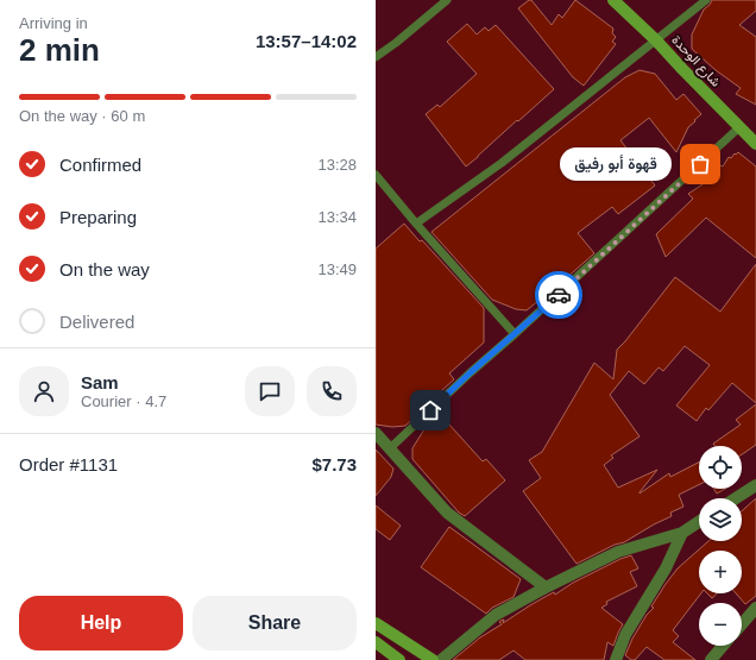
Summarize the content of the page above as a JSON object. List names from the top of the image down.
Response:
{
  "streets": {
    "main road": ["شارع الوحدة"]
  },
  "places": ["قهوة أبو رفيق"],
  "page": {
    "heading": ["2 min", "Arriving in", "13:57–14:02"],
    "panel": [
      "Sam",
      "Courier · 4.7",
      "Order #1131",
      "$7.73"
    ],
    "bar": "On the way · 60 m",
    "list": [
      ["Confirmed", "13:28"],
      ["Preparing", "13:34"],
      ["On the way", "13:49"],
      "Delivered"
    ],
    "bubble": "قهوة أبو رفيق",
    "map_buttons": ["+", "−"],
    "buttons": ["Help", "Share"]
  }
}
